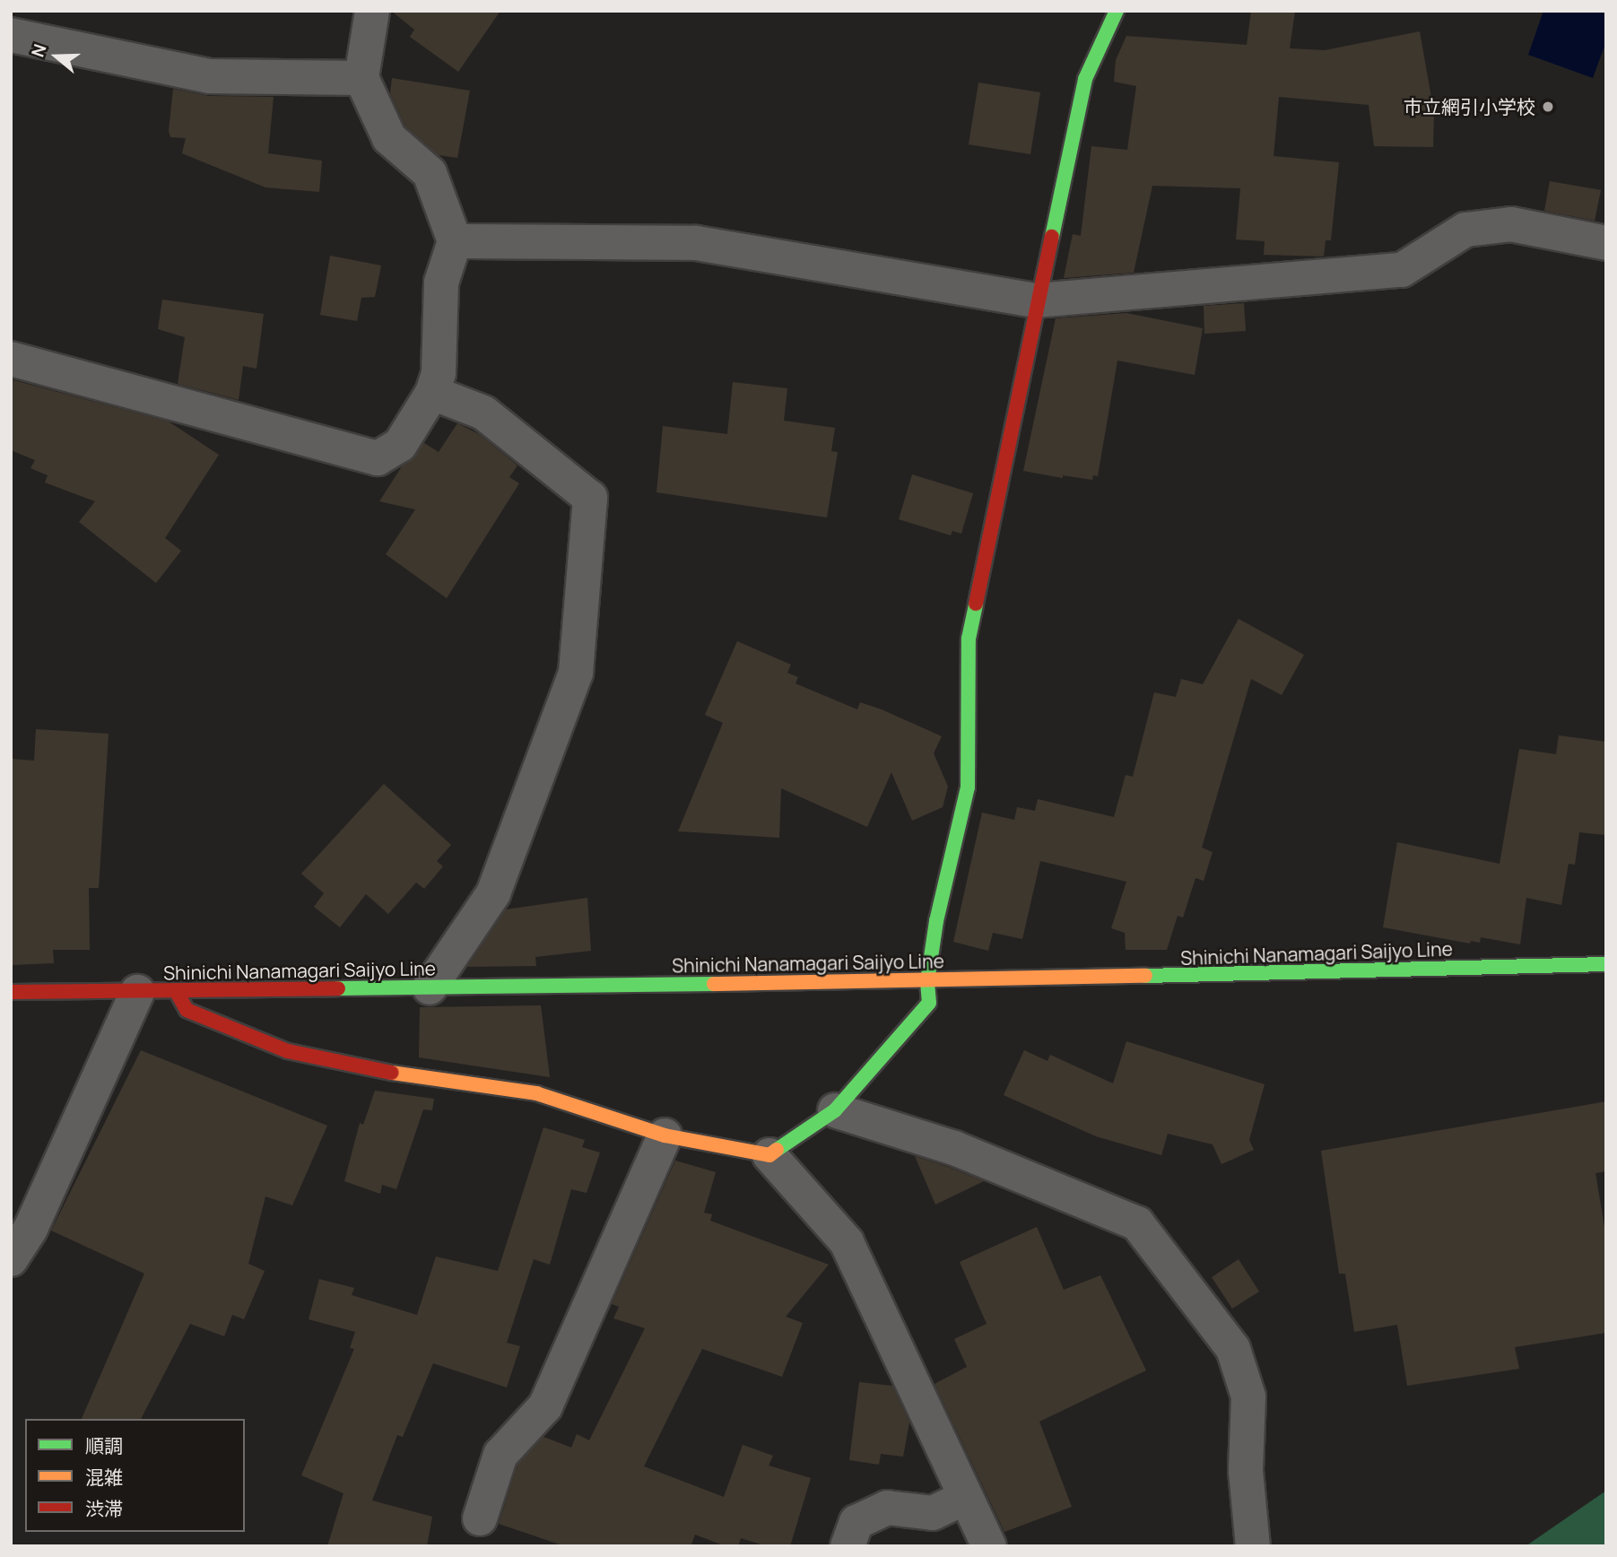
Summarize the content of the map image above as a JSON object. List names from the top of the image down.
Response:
{
  "streets": {
    "street": ["Shinichi Nanamagari Saijyo Line"]
  },
  "places": ["市立網引小学校"],
  "legend": ["順調", "混雑", "渋滞"],
  "north": "left"
}
